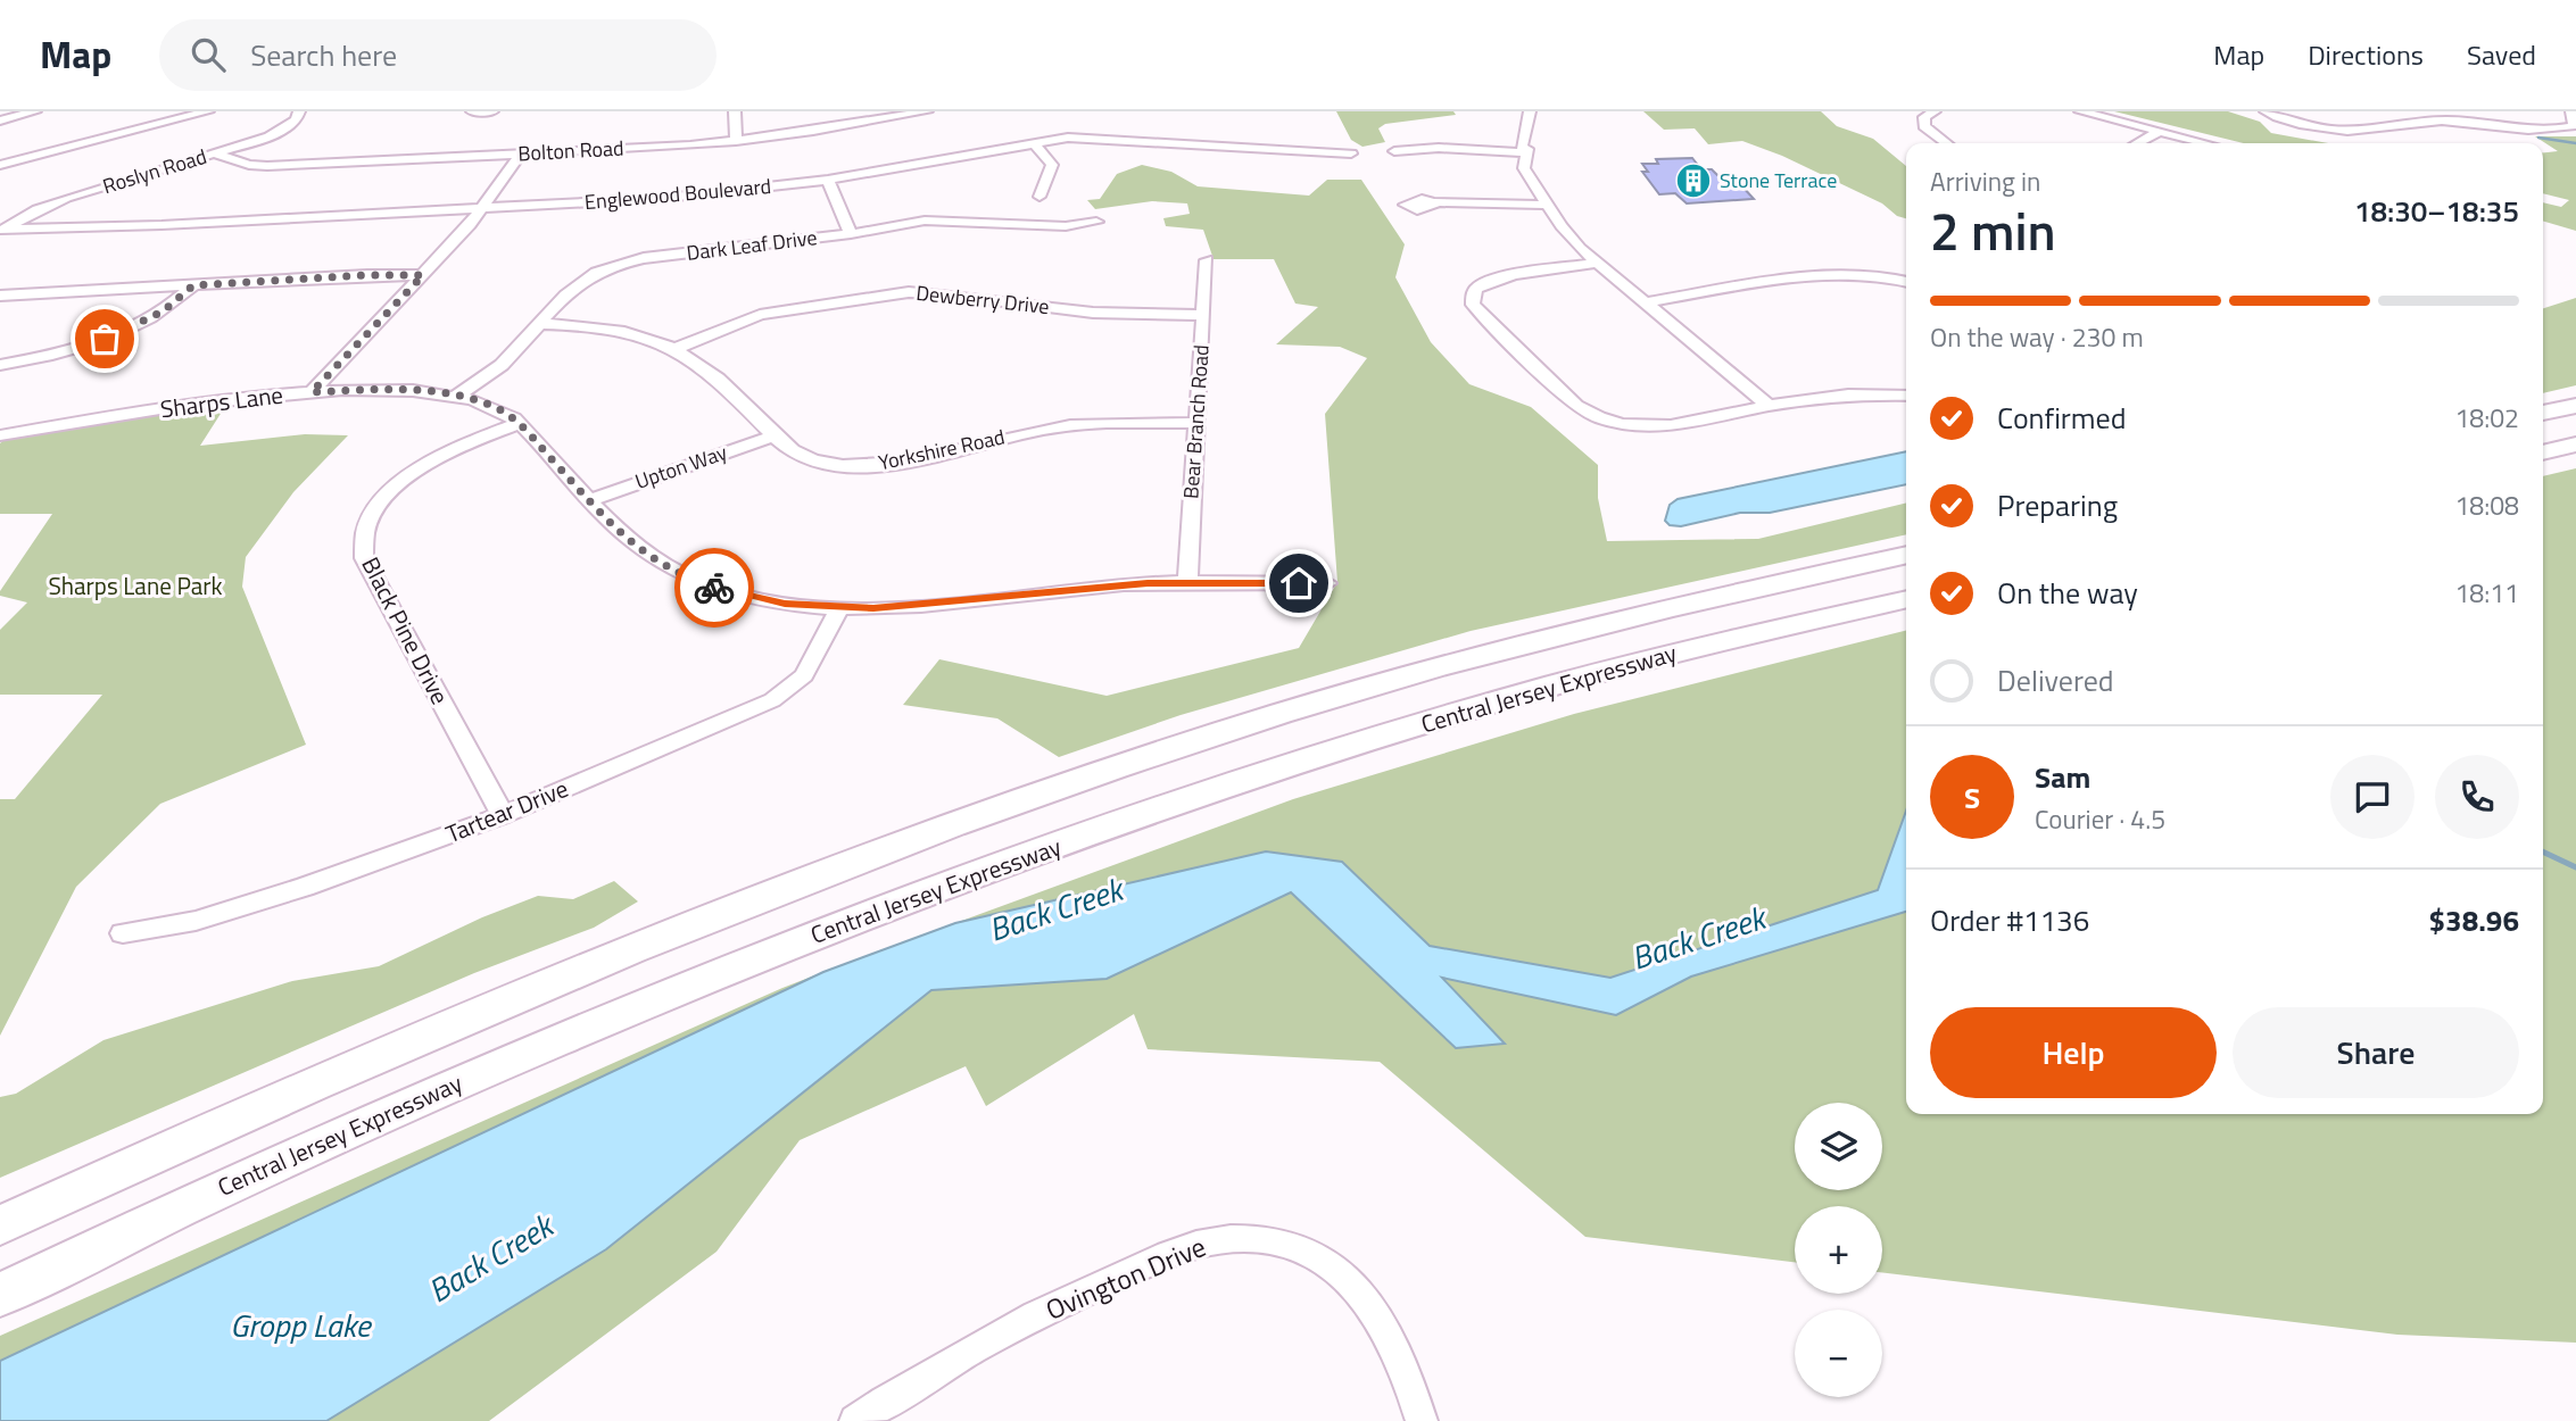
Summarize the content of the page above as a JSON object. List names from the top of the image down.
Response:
{
  "streets": {
    "highway": ["Central Jersey Expressway"],
    "street": [
      "Bolton Road",
      "Roslyn Road",
      "Englewood Boulevard",
      "Dark Leaf Drive",
      "Dewberry Drive",
      "Sharps Lane",
      "Bear Branch Road",
      "Yorkshire Road",
      "Upton Way",
      "Black Pine Drive",
      "Tartear Drive",
      "Ovington Drive"
    ]
  },
  "crossings": [
    ["Bolton Road", "Roslyn Road"],
    ["Roslyn Road", "Englewood Boulevard"],
    ["Dark Leaf Drive", "Sharps Lane"],
    ["Dark Leaf Drive", "Yorkshire Road"],
    ["Dewberry Drive", "Bear Branch Road"],
    ["Dewberry Drive", "Yorkshire Road"],
    ["Sharps Lane", "Bear Branch Road"],
    ["Sharps Lane", "Upton Way"],
    ["Sharps Lane", "Black Pine Drive"],
    ["Sharps Lane", "Tartear Drive"],
    ["Bear Branch Road", "Yorkshire Road"],
    ["Yorkshire Road", "Upton Way"],
    ["Black Pine Drive", "Tartear Drive"]
  ],
  "water": ["Back Creek", "Gropp Lake"],
  "parks": ["Sharps Lane Park"],
  "places": {
    "building": ["Stone Terrace"]
  },
  "page": {
    "header": "Map",
    "search": "Search here",
    "nav": ["Map", "Directions", "Saved"],
    "heading": ["2 min", "Arriving in", "18:30–18:35"],
    "panel": [
      "Sam",
      "Courier · 4.5",
      "Order #1136",
      "$38.96"
    ],
    "bar": "On the way · 230 m",
    "list": [
      ["Confirmed", "18:02"],
      ["Preparing", "18:08"],
      ["On the way", "18:11"],
      "Delivered"
    ],
    "round": "S",
    "buttons": ["Help", "Share"],
    "map_buttons": ["+", "−"]
  }
}
